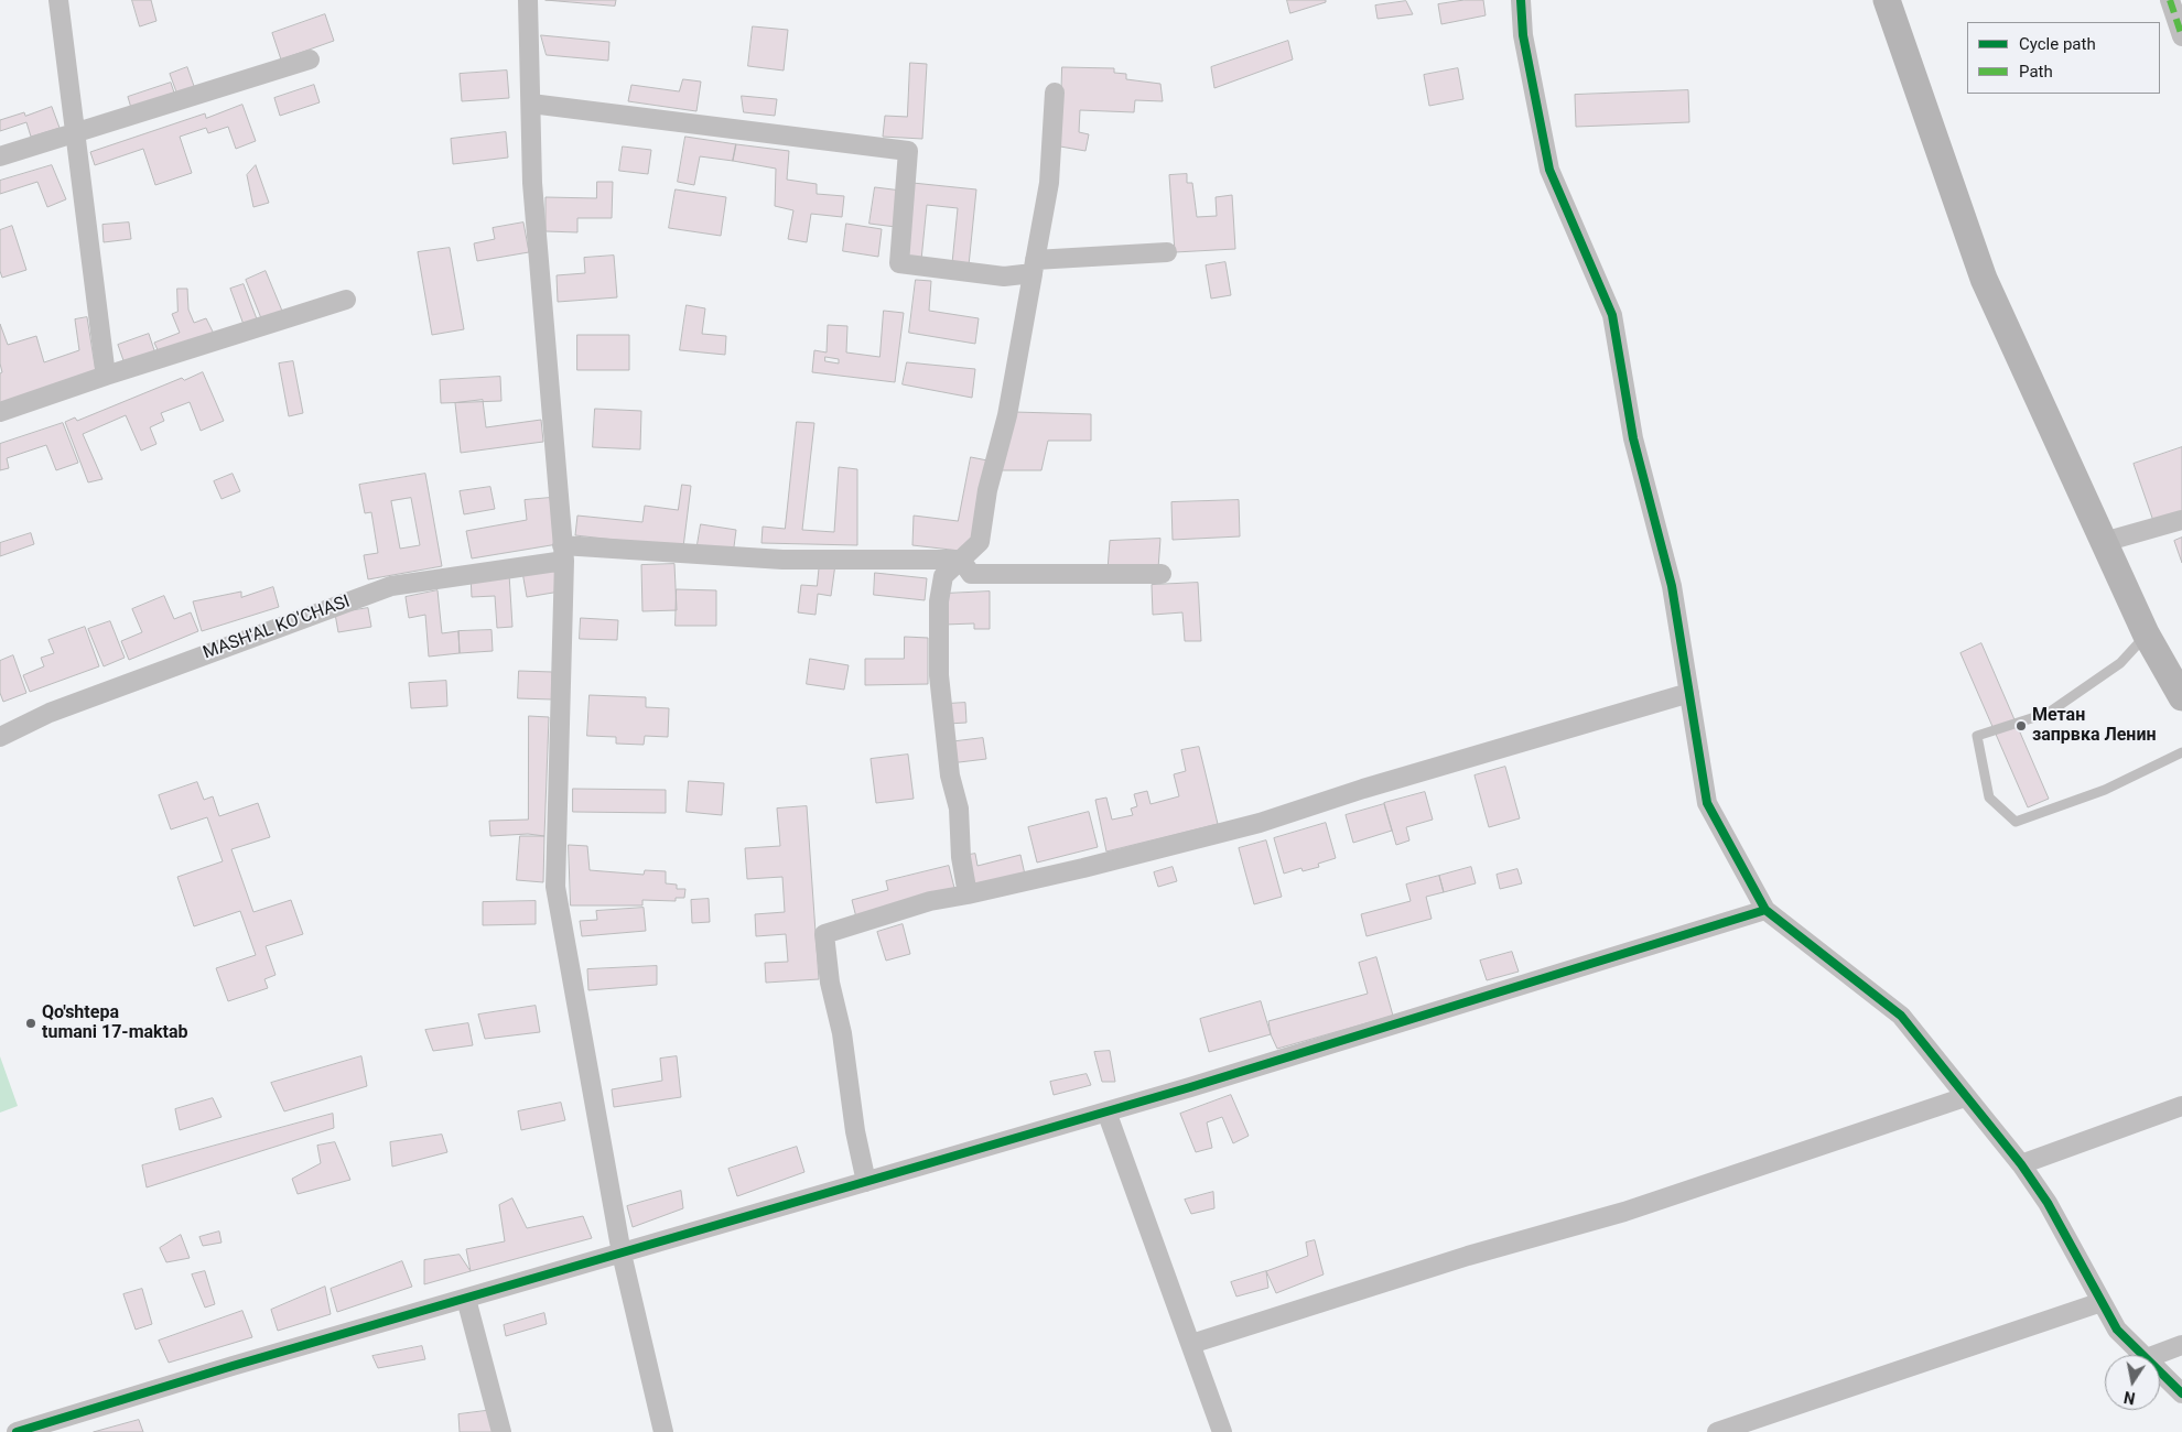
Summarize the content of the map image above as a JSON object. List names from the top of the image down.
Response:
{
  "streets": {
    "street": ["MASH'AL KO'CHASI"]
  },
  "places": ["Метан запрвка Ленин", "Qo'shtepa tumani 17-maktab"],
  "legend": ["Cycle path", "Path"],
  "north": "bottom"
}
